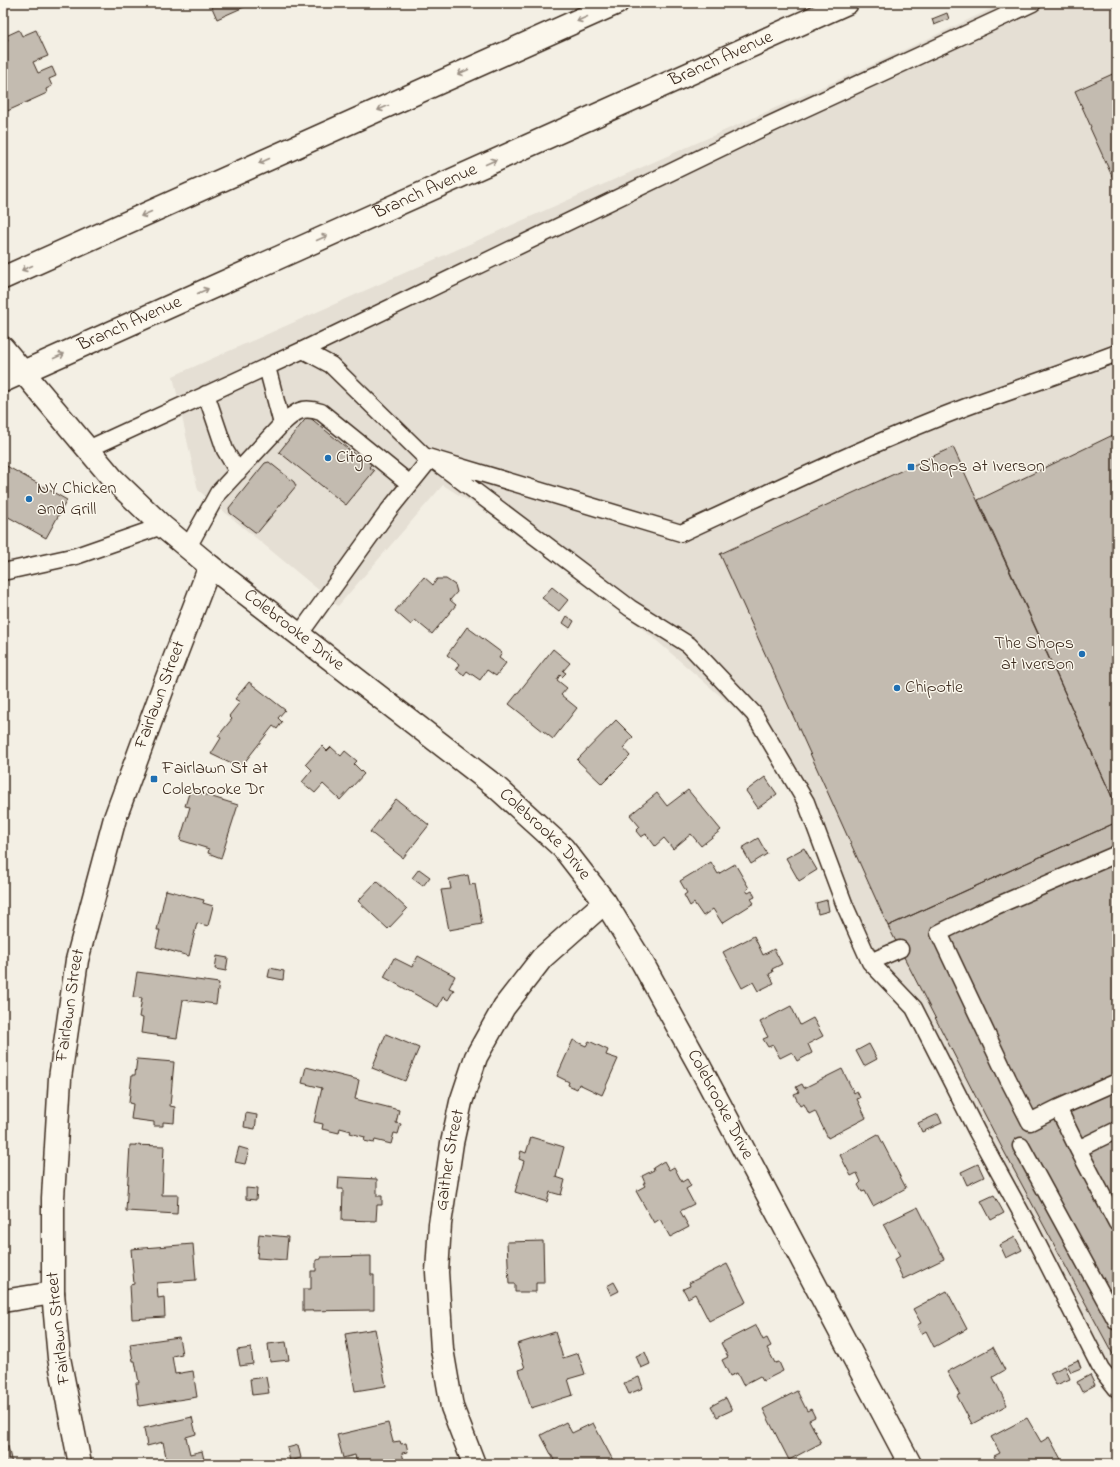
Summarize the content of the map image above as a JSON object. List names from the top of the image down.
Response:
{
  "streets": {
    "main road": [
      "Branch Avenue",
      "Colebrooke Drive",
      "Fairlawn Street",
      "Gaither Street"
    ]
  },
  "crossings": [
    ["Branch Avenue", "Colebrooke Drive"],
    ["Colebrooke Drive", "Fairlawn Street"],
    ["Colebrooke Drive", "Gaither Street"]
  ],
  "places": {
    "other": [
      "Citgo",
      "NY Chicken and Grill",
      "The Shops at Iverson",
      "Chipotle"
    ],
    "transit": ["Shops at Iverson", "Fairlawn St at Colebrooke Dr"]
  }
}
